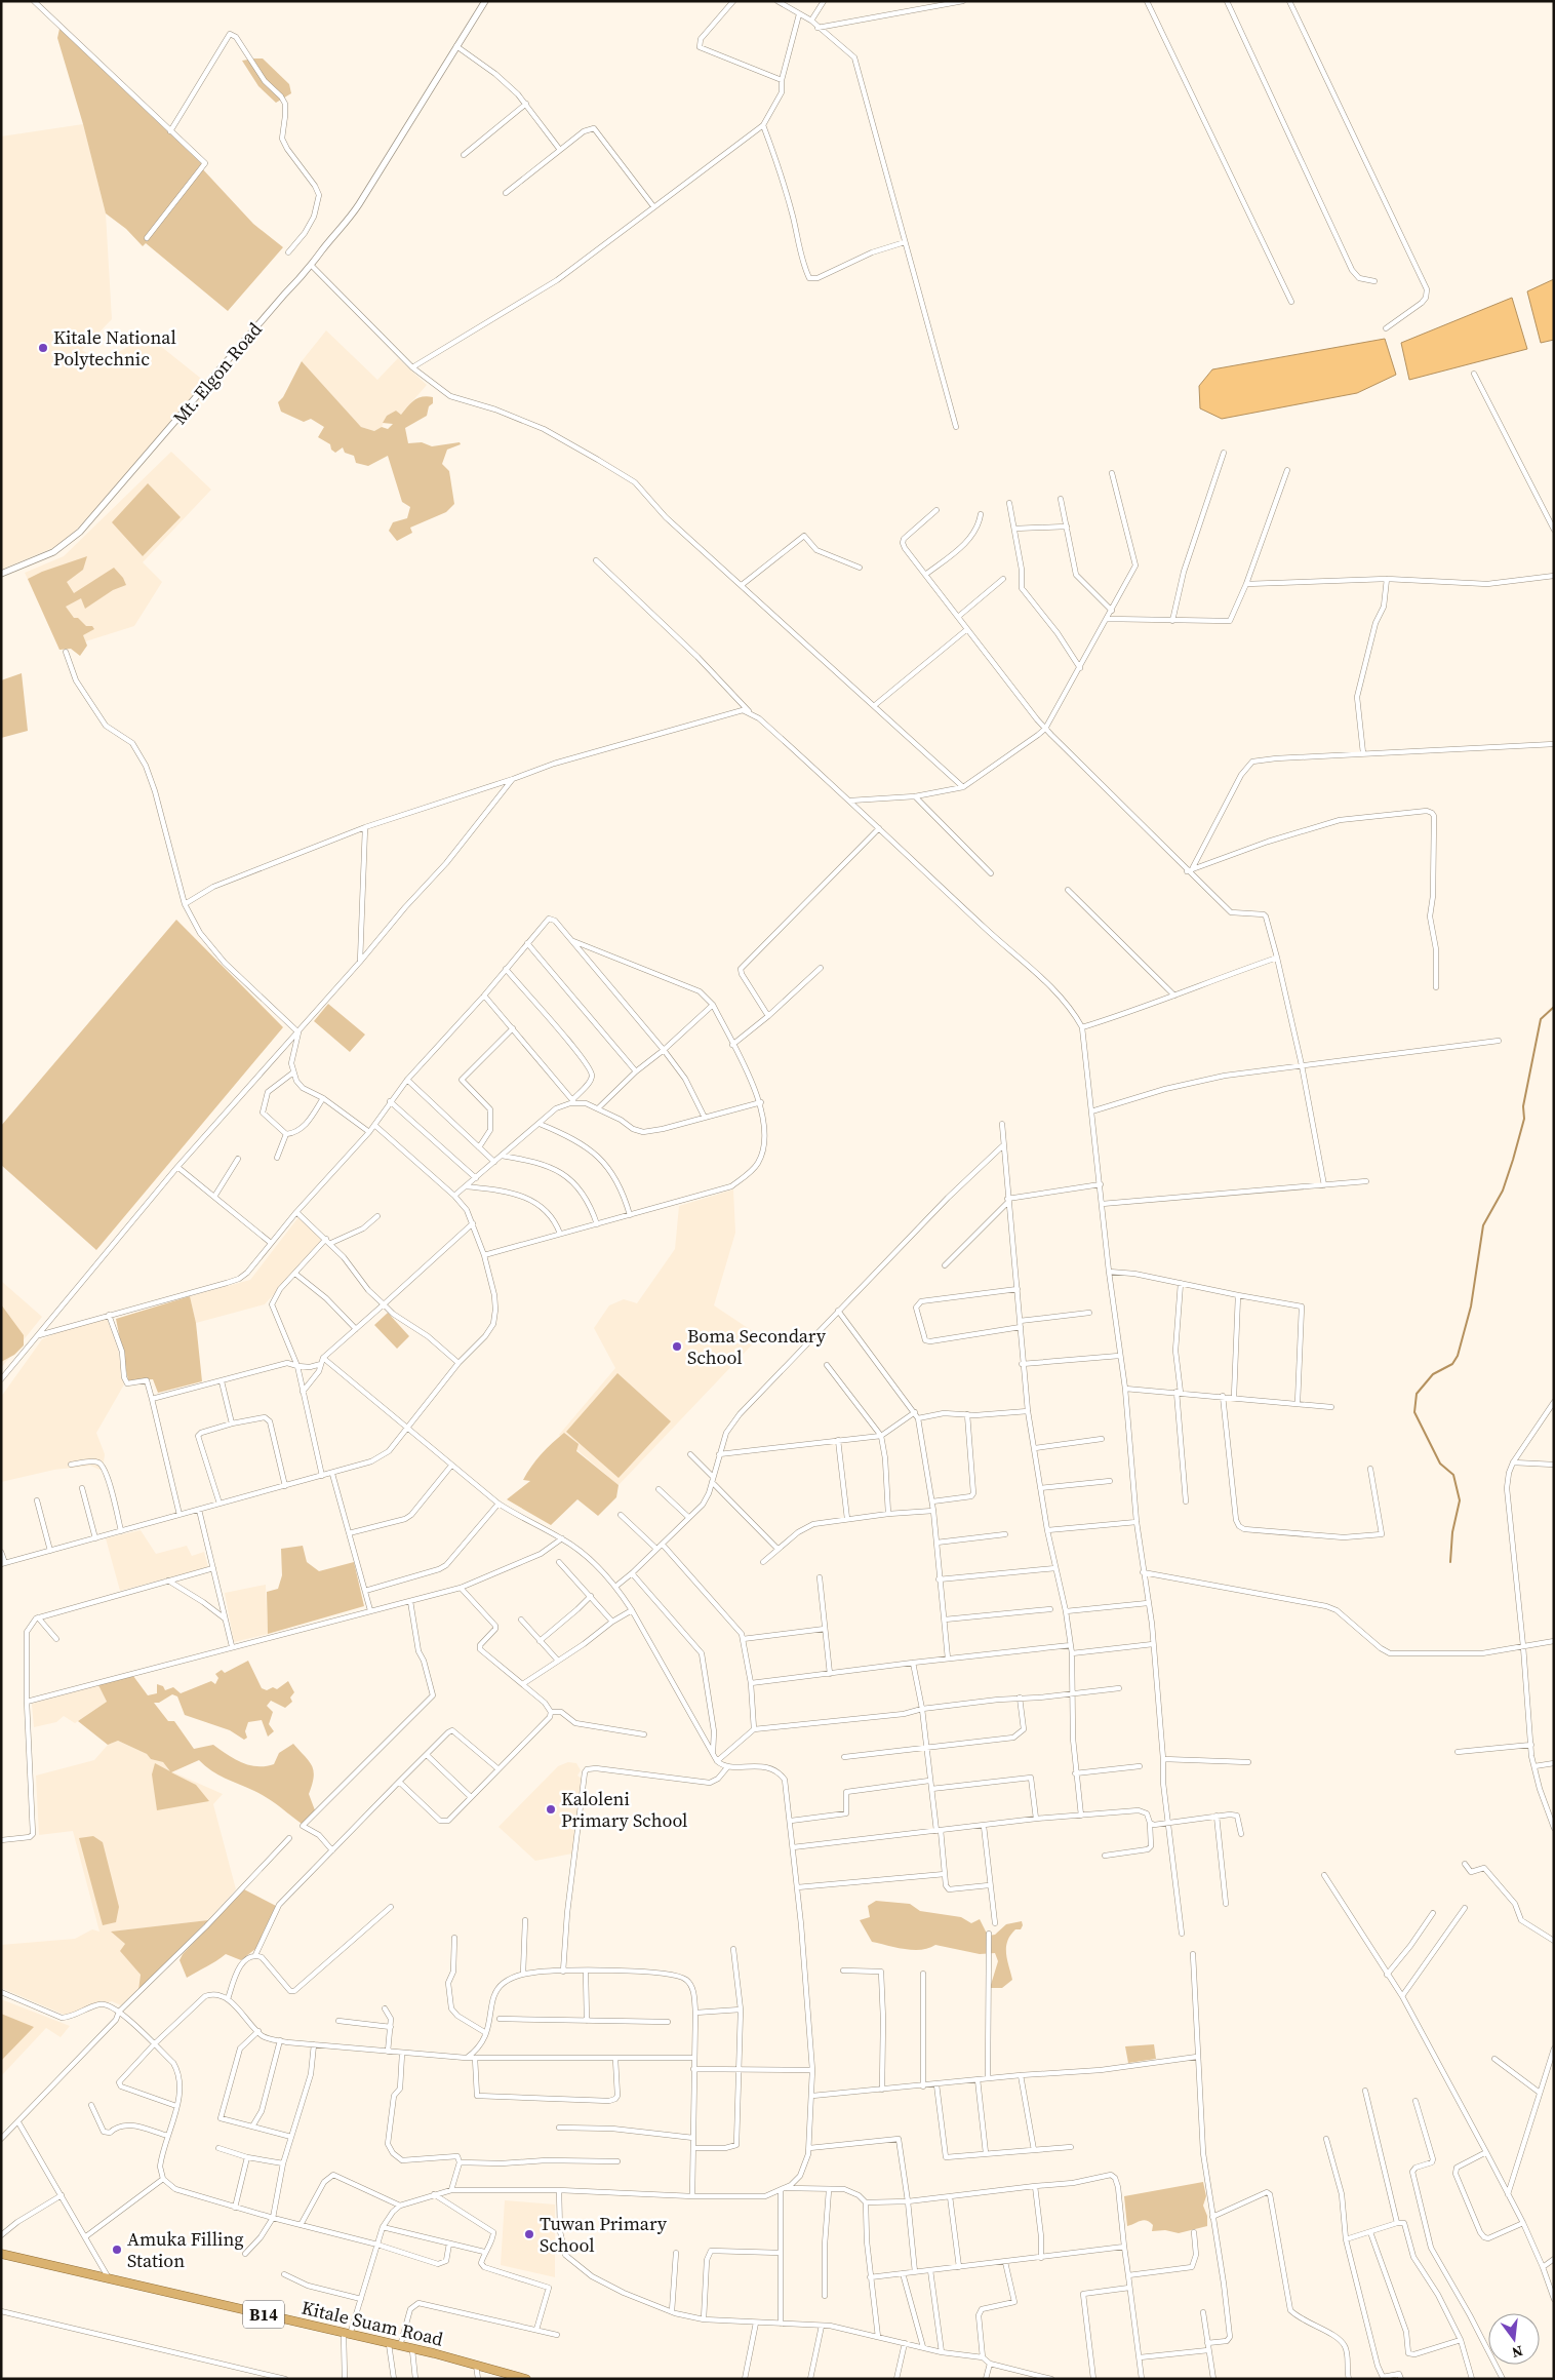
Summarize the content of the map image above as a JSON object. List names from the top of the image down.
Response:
{
  "streets": {
    "highway": ["B14", "Kitale Suam Road"],
    "street": ["Mt. Elgon Road"]
  },
  "places": [
    "Kitale National Polytechnic",
    "Boma Secondary School",
    "Kaloleni Primary School",
    "Tuwan Primary School",
    "Amuka Filling Station"
  ],
  "north": "bottom"
}
